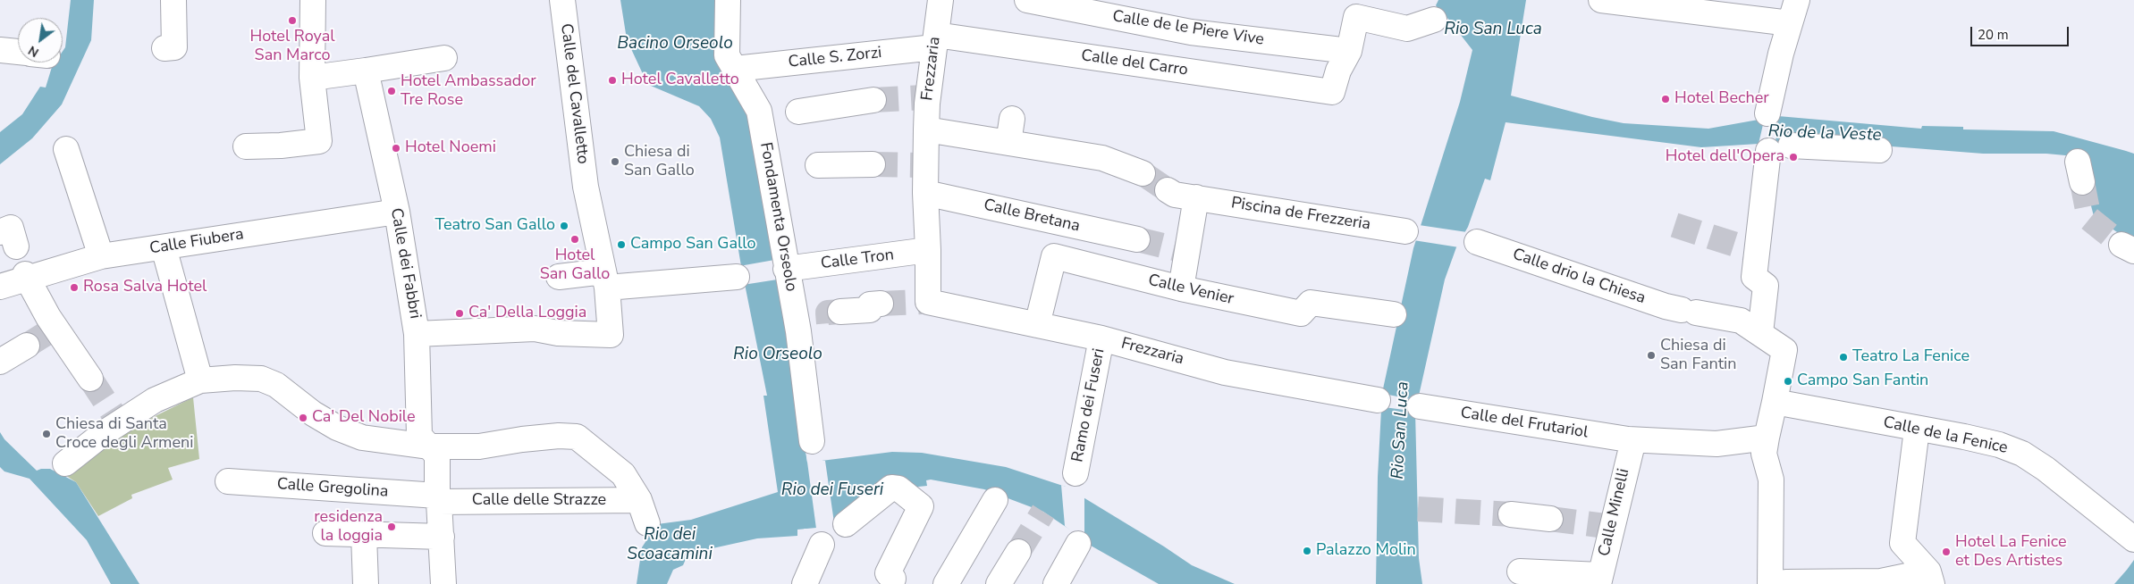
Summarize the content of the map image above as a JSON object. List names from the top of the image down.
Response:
{
  "streets": {
    "street": [
      "Calle de le Piere Vive",
      "Calle S. Zorzi",
      "Calle del Carro",
      "Frezzaria",
      "Calle del Cavalletto",
      "Piscina de Frezzeria",
      "Calle Bretana",
      "Fondamenta Orseolo",
      "Calle Fiubera",
      "Calle Tron",
      "Calle dei Fabbri",
      "Calle drio la Chiesa",
      "Calle Venier",
      "Ramo dei Fuseri",
      "Calle del Frutariol",
      "Calle de la Fenice",
      "Calle Gregolina",
      "Calle delle Strazze",
      "Calle Minelli"
    ]
  },
  "crossings": [
    ["Calle de le Piere Vive", "Calle del Carro"],
    ["Calle S. Zorzi", "Calle del Carro"],
    ["Calle S. Zorzi", "Frezzaria"],
    ["Calle S. Zorzi", "Fondamenta Orseolo"],
    ["Calle del Carro", "Frezzaria"],
    ["Frezzaria", "Calle Bretana"],
    ["Frezzaria", "Calle Tron"],
    ["Frezzaria", "Calle Venier"],
    ["Frezzaria", "Ramo dei Fuseri"],
    ["Fondamenta Orseolo", "Calle Tron"],
    ["Calle Fiubera", "Calle dei Fabbri"],
    ["Calle dei Fabbri", "Calle Gregolina"],
    ["Calle dei Fabbri", "Calle delle Strazze"],
    ["Calle del Frutariol", "Calle Minelli"],
    ["Calle Gregolina", "Calle delle Strazze"]
  ],
  "water": [
    "Rio San Luca",
    "Bacino Orseolo",
    "Rio de la Veste",
    "Rio Orseolo",
    "Rio dei Fuseri",
    "Rio dei Scoacamini"
  ],
  "places": [
    "Hotel Royal San Marco",
    "Hotel Cavalletto",
    "Hotel Ambassador Tre Rose",
    "Hotel Becher",
    "Hotel Noemi",
    "Hotel dell'Opera",
    "Chiesa di San Gallo",
    "Teatro San Gallo",
    "Hotel San Gallo",
    "Campo San Gallo",
    "Rosa Salva Hotel",
    "Ca' Della Loggia",
    "Chiesa di San Fantin",
    "Teatro La Fenice",
    "Campo San Fantin",
    "Ca' Del Nobile",
    "Chiesa di Santa Croce degli Armeni",
    "residenza la loggia",
    "Palazzo Molin",
    "Hotel La Fenice et Des Artistes"
  ],
  "scale_bar": "20 m",
  "north": "bottom left"
}
